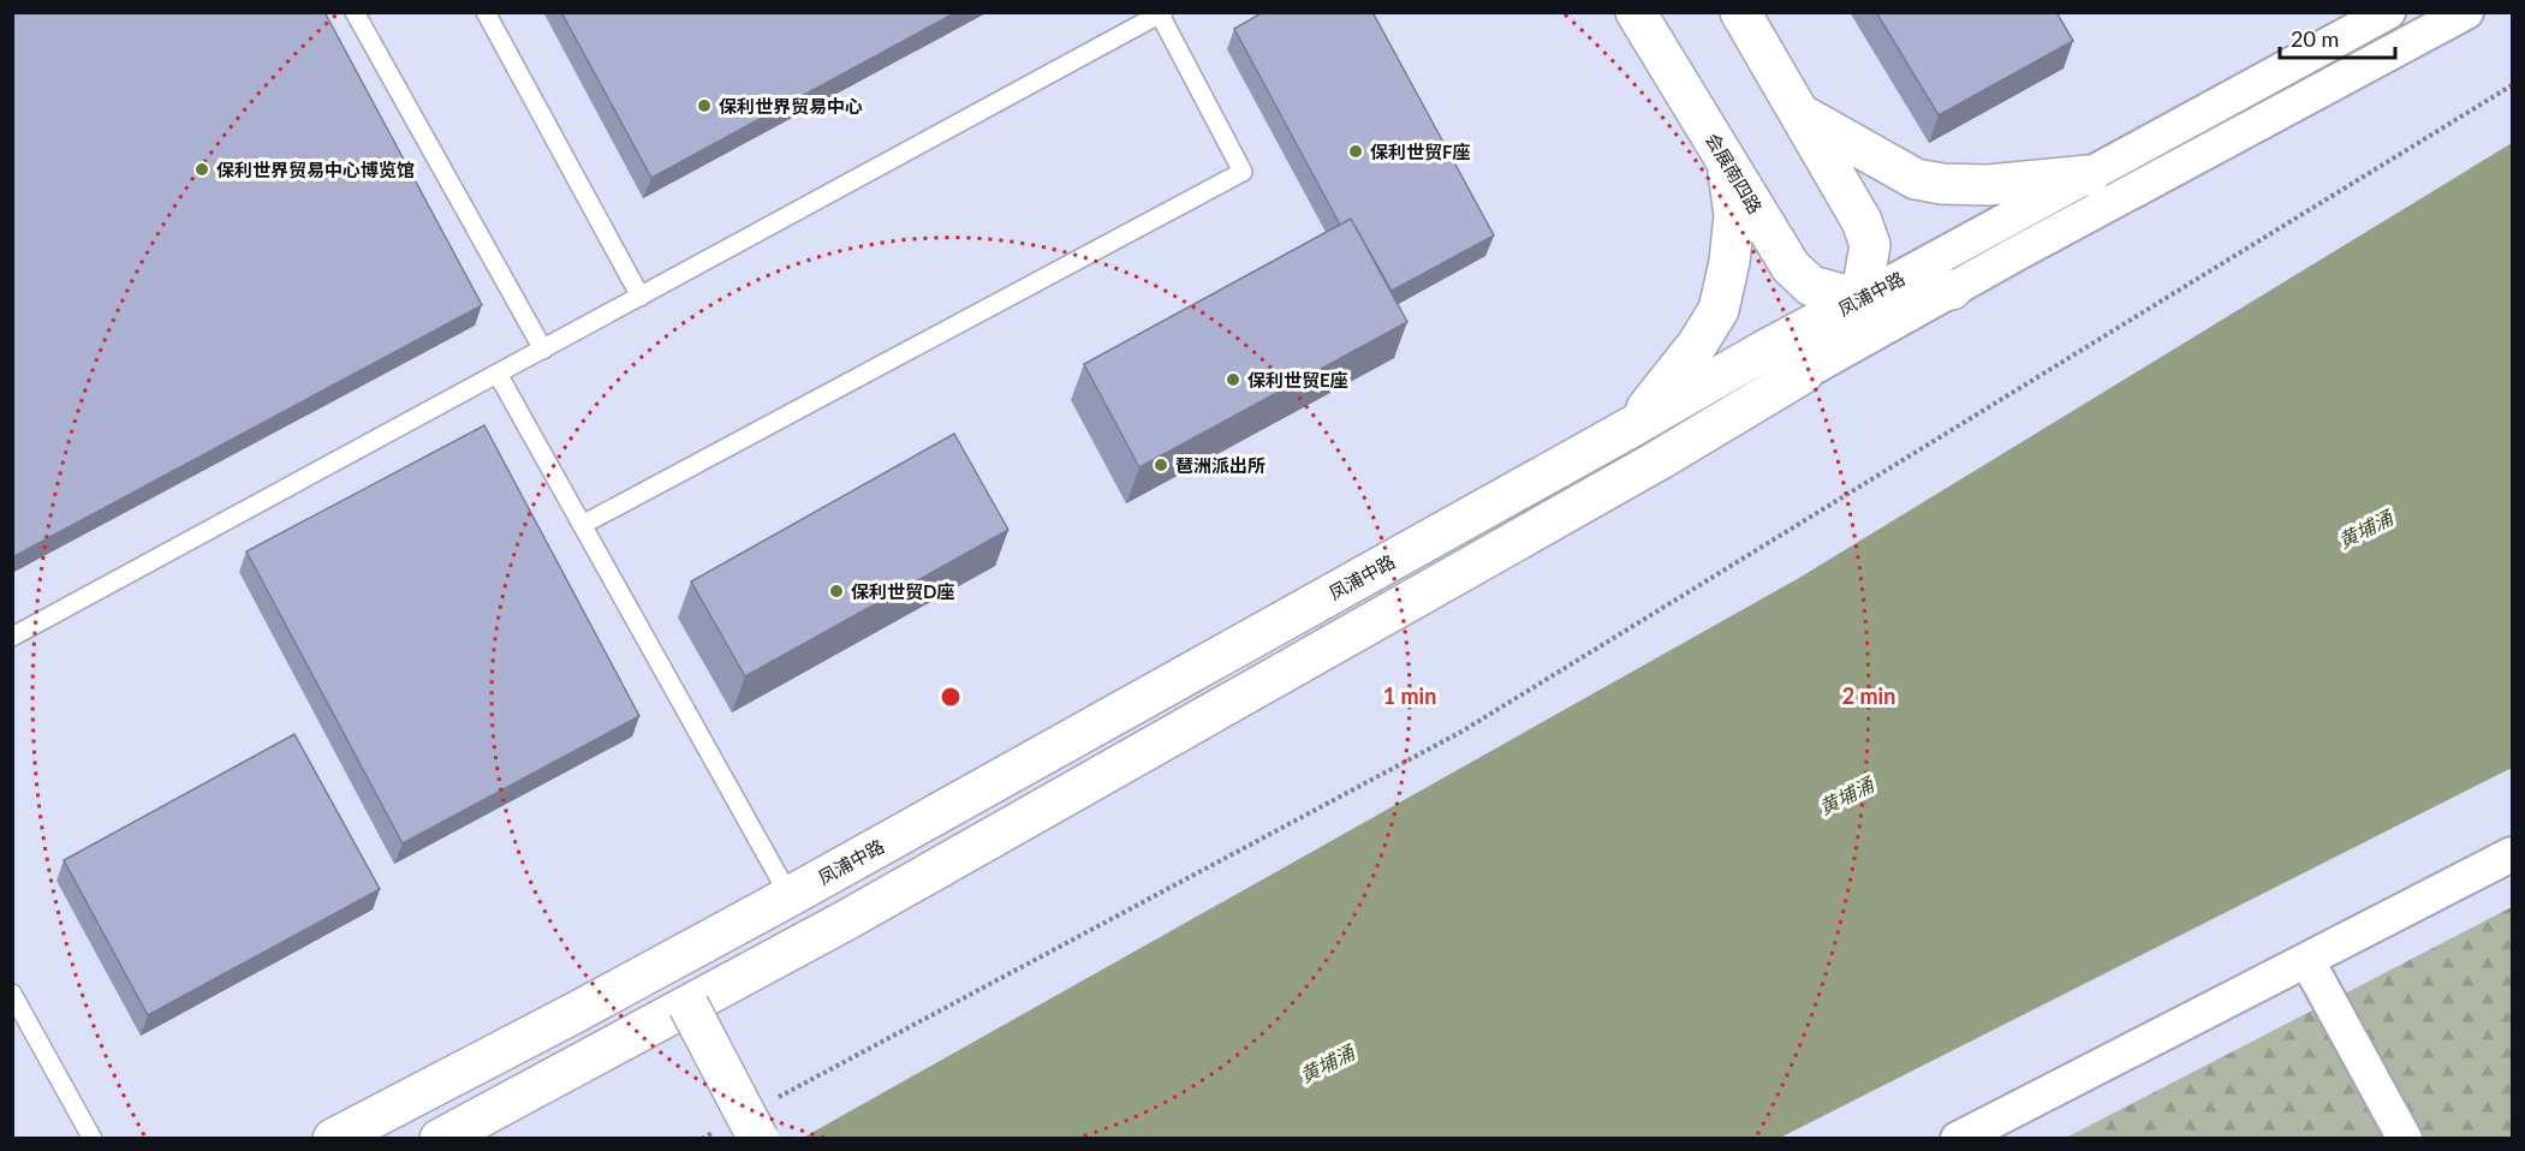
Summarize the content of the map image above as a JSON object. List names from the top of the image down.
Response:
{
  "streets": {
    "street": ["会展南四路", "凤浦中路"]
  },
  "crossings": [
    ["会展南四路", "凤浦中路"]
  ],
  "water": ["黄埔涌"],
  "places": [
    "保利世界贸易中心",
    "保利世贸F座",
    "保利世界贸易中心博览馆",
    "保利世贸E座",
    "琶洲派出所",
    "保利世贸D座"
  ],
  "scale_bar": "20 m",
  "rings": ["1 min", "2 min"]
}
